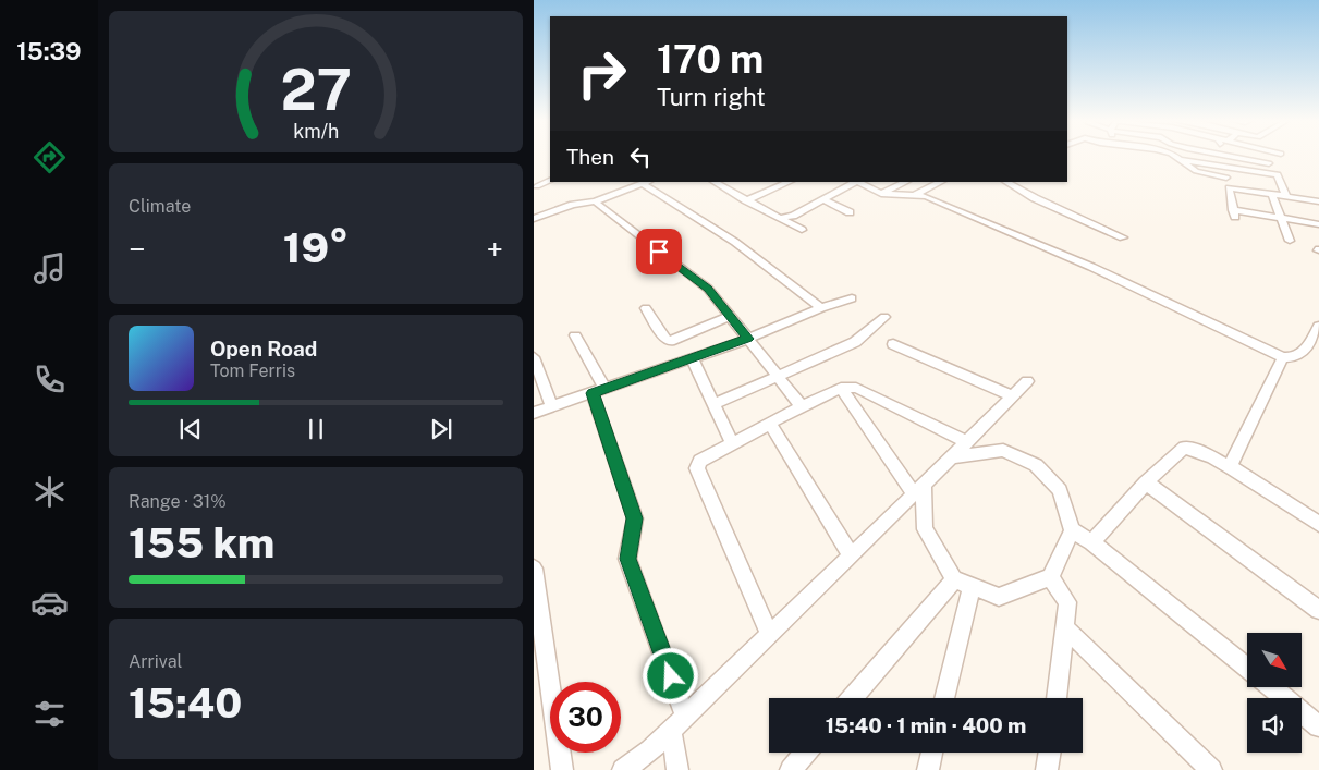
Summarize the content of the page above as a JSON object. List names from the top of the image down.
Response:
{
  "north": "bottom right",
  "page": {
    "tabs": "15:39",
    "turn": ["170 m", "Turn right"],
    "then": "Then",
    "tile": [
      "Climate",
      ["Range · 31%", "155 km"],
      ["Arrival", "15:40"]
    ],
    "heat": ["−", "19°", "+"],
    "song": ["Open Road", "Tom Ferris"],
    "limit": "30",
    "trip": "15:40 · 1 min · 400 m",
    "gauge": ["27", "km/h"]
  }
}
